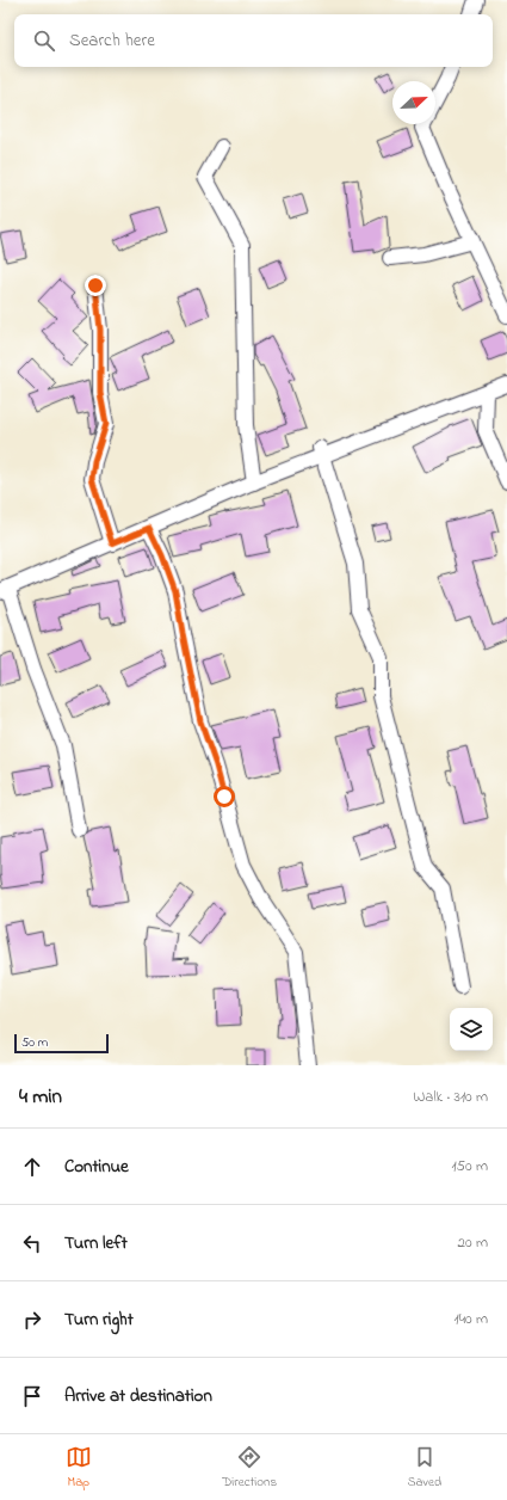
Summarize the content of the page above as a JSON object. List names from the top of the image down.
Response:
{
  "scale_bar": "50 m",
  "north": "top right",
  "page": {
    "search": "Search here",
    "scale": "50 m",
    "heading": ["4 min", "Walk · 310 m"],
    "list": [
      ["Continue", "150 m"],
      ["Turn left", "20 m"],
      ["Turn right", "140 m"],
      "Arrive at destination"
    ],
    "nav": ["Map", "Directions", "Saved"]
  }
}
